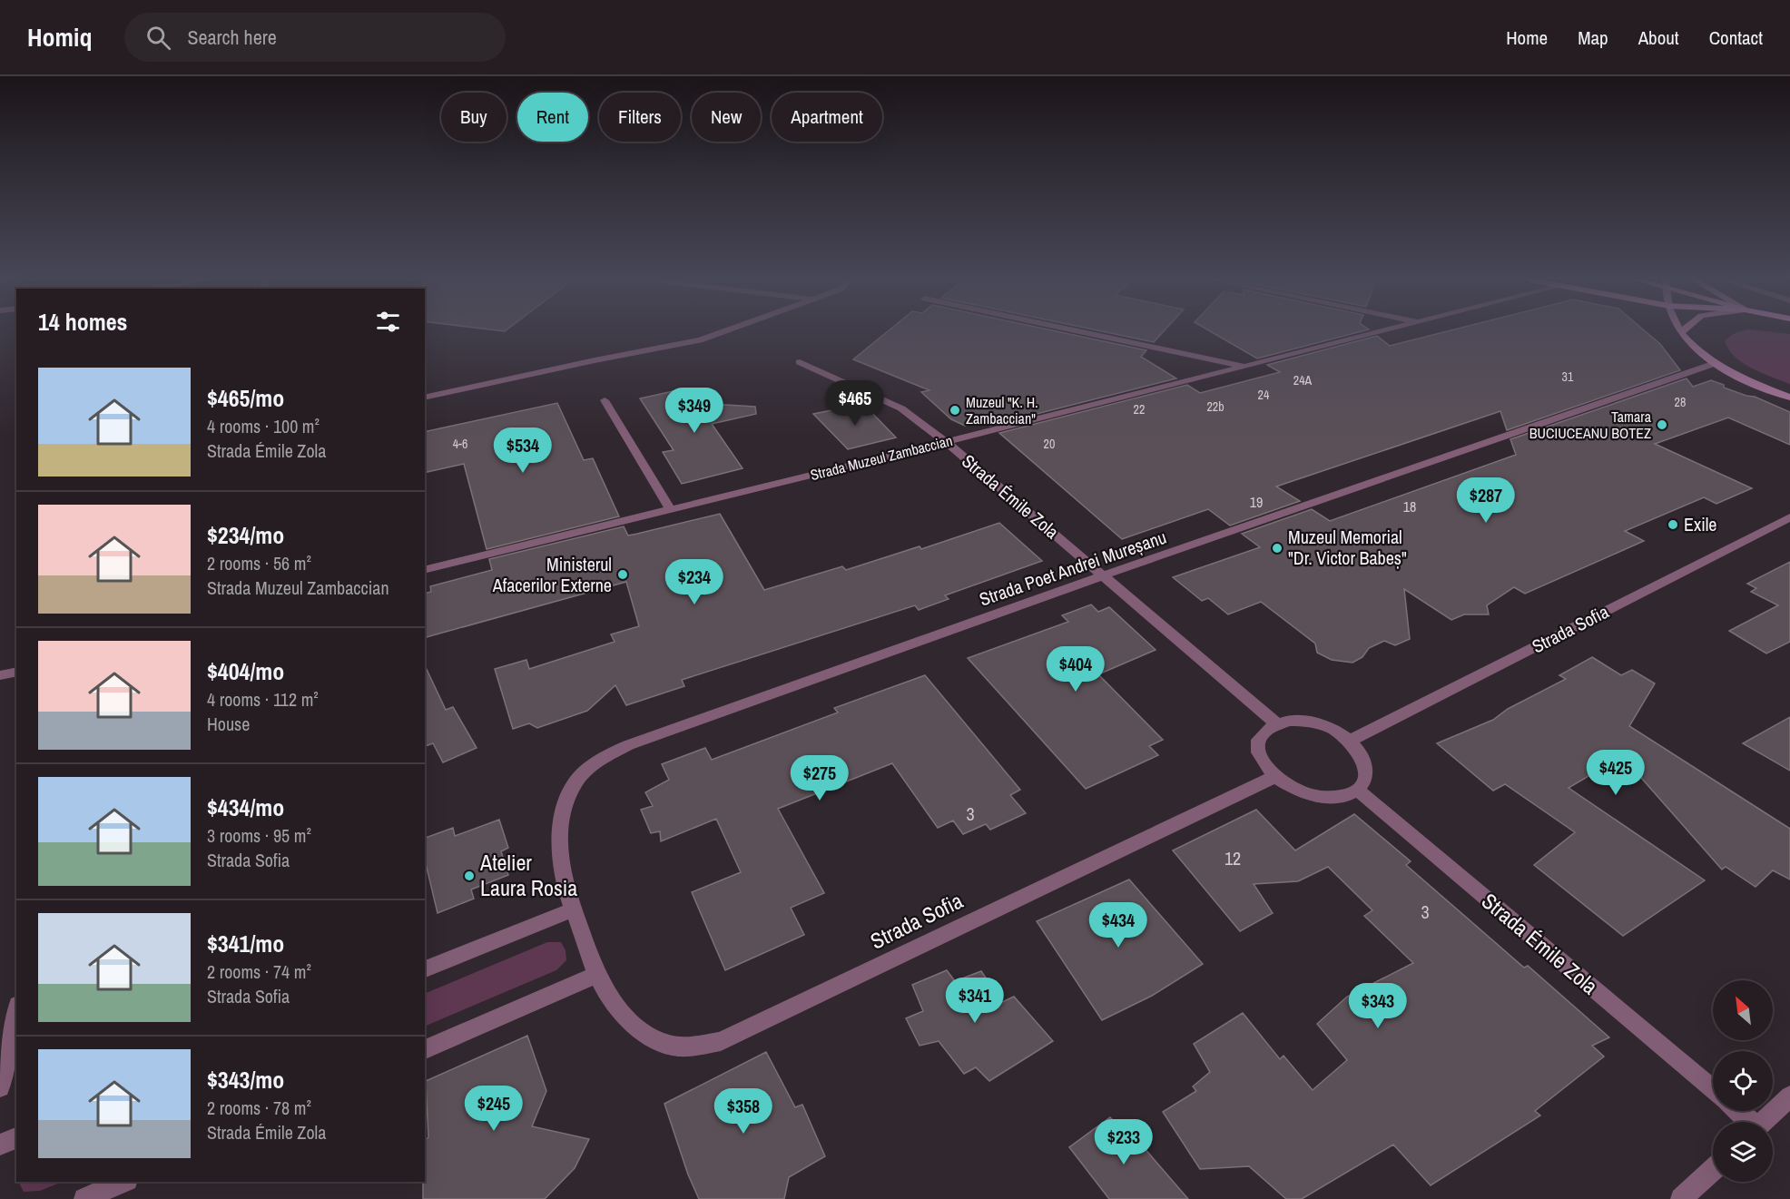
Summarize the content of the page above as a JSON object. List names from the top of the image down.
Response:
{
  "streets": {
    "street": [
      "Strada Muzeul Zambaccian",
      "Strada Émile Zola",
      "Strada Poet Andrei Mureșanu",
      "Strada Sofia"
    ]
  },
  "crossings": [
    ["Strada Muzeul Zambaccian", "Strada Émile Zola"],
    ["Strada Émile Zola", "Strada Poet Andrei Mureșanu"],
    ["Strada Émile Zola", "Strada Sofia"],
    ["Strada Poet Andrei Mureșanu", "Strada Sofia"]
  ],
  "places": [
    "Muzeul \"K. H. Zambaccian\"",
    "Tamara BUCIUCEANU BOTEZ",
    "Exile",
    "Muzeul Memorial \"Dr. Victor Babeș\"",
    "Ministerul Afacerilor Externe",
    "Atelier Laura Rosia"
  ],
  "house_numbers": [
    "31",
    "24A",
    "24",
    "28",
    "22b",
    "22",
    "4-6",
    "20",
    "19",
    "18",
    "3",
    "12",
    "3"
  ],
  "north": "top left",
  "page": {
    "header": "Homiq",
    "search": "Search here",
    "nav": [
      "Home",
      "Map",
      "About",
      "Contact"
    ],
    "chip": [
      "Buy",
      "Rent",
      "Filters",
      "New",
      "Apartment"
    ],
    "heading": "14 homes",
    "list": [
      {
        "name": "$465/mo",
        "note": "4 rooms · 100 m² · Strada Émile Zola"
      },
      {
        "name": "$234/mo",
        "note": "2 rooms · 56 m² · Strada Muzeul Zambaccian"
      },
      {
        "name": "$404/mo",
        "note": "4 rooms · 112 m² · House"
      },
      {
        "name": "$434/mo",
        "note": "3 rooms · 95 m² · Strada Sofia"
      },
      {
        "name": "$341/mo",
        "note": "2 rooms · 74 m² · Strada Sofia"
      },
      {
        "name": "$343/mo",
        "note": "2 rooms · 78 m² · Strada Émile Zola"
      }
    ],
    "price": [
      "$465",
      "$349",
      "$534",
      "$287",
      "$234",
      "$404",
      "$425",
      "$275",
      "$434",
      "$341",
      "$343",
      "$245",
      "$358",
      "$233"
    ]
  }
}
